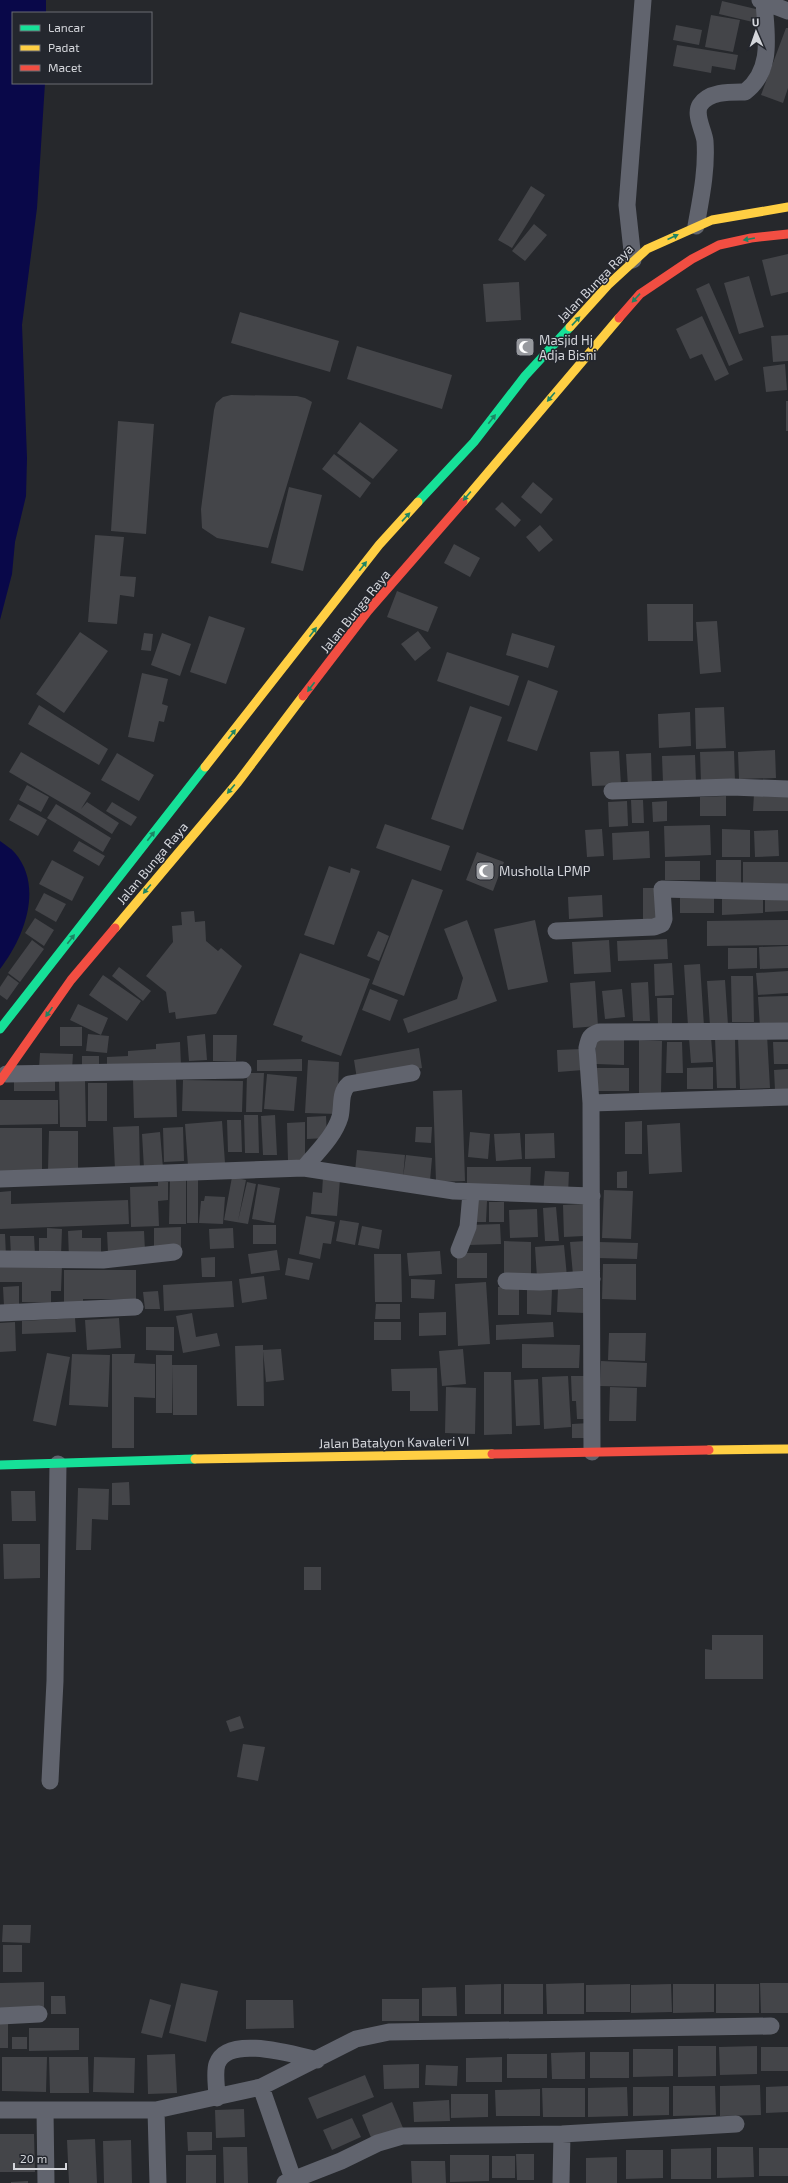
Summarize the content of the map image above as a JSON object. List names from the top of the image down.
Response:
{
  "streets": {
    "main road": ["Jalan Bunga Raya", "Jalan Batalyon Kavaleri VI"]
  },
  "places": {
    "mosque": ["Masjid Hj Adja Bisni", "Musholla LPMP"]
  },
  "legend": ["Lancar", "Padat", "Macet"],
  "scale_bar": "20 m",
  "north": "top"
}
